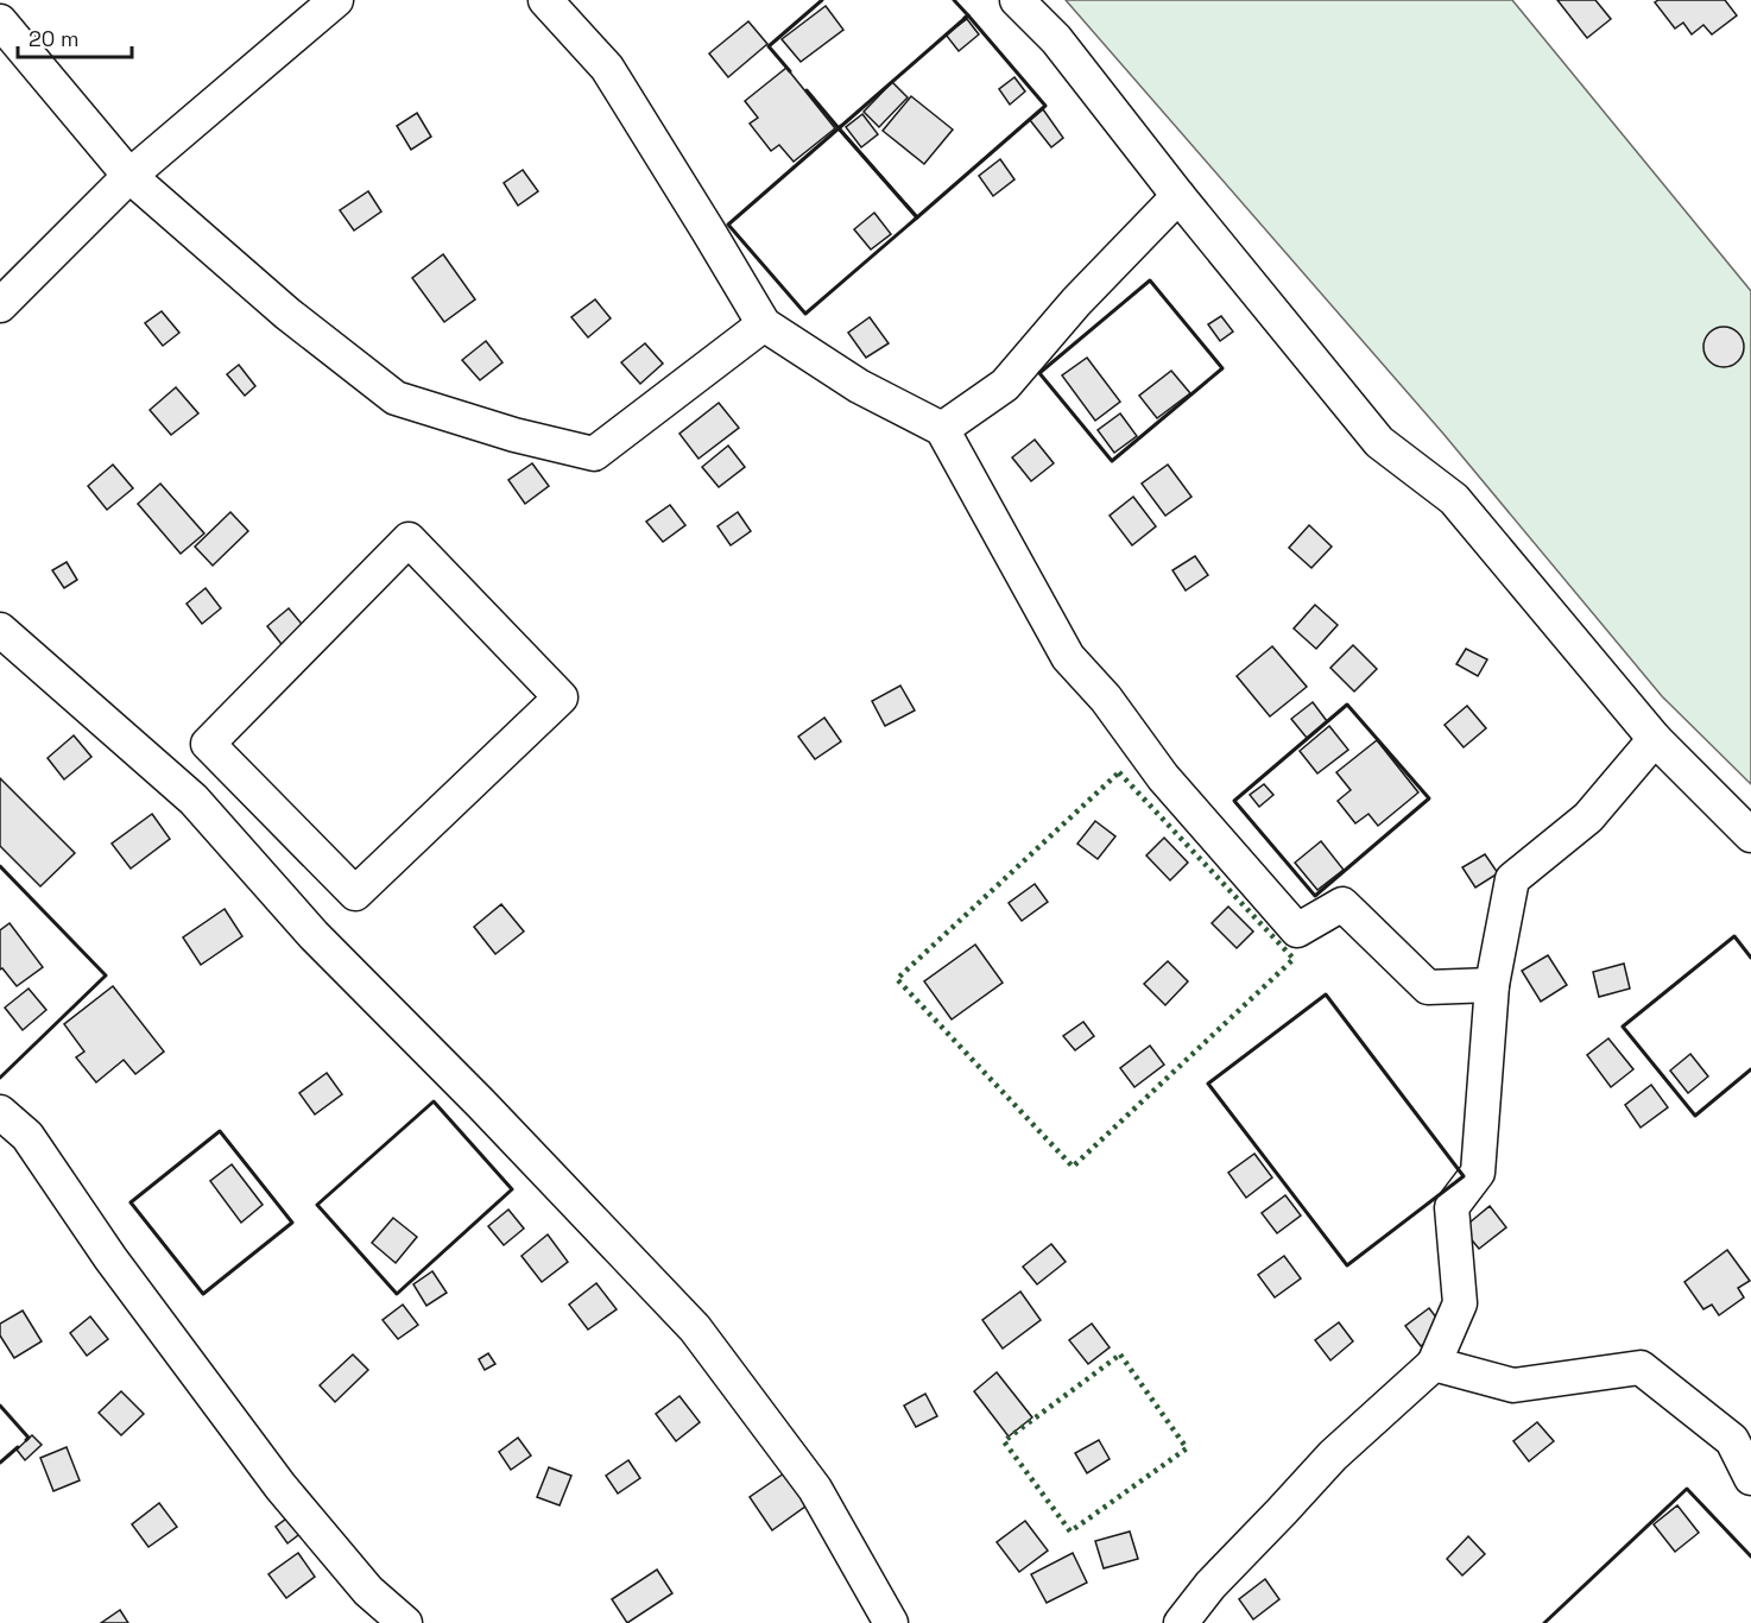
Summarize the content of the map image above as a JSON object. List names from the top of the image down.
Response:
{
  "scale_bar": "20 m"
}
